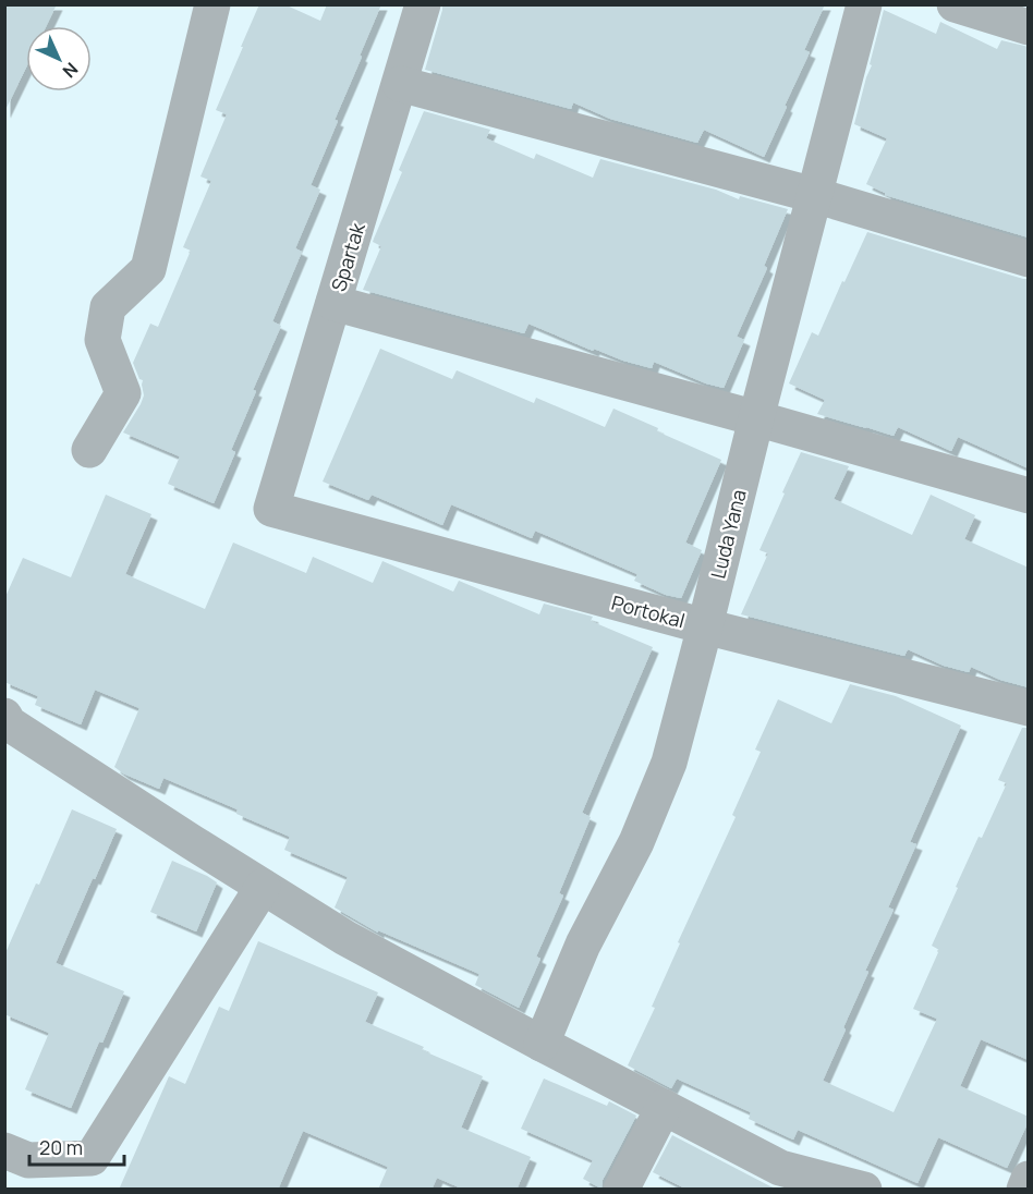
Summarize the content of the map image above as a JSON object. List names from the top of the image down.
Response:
{
  "streets": {
    "street": ["Spartak", "Luda Yana", "Portokal"]
  },
  "crossings": [
    ["Spartak", "Portokal"],
    ["Luda Yana", "Portokal"]
  ],
  "scale_bar": "20 m",
  "north": "bottom right"
}
